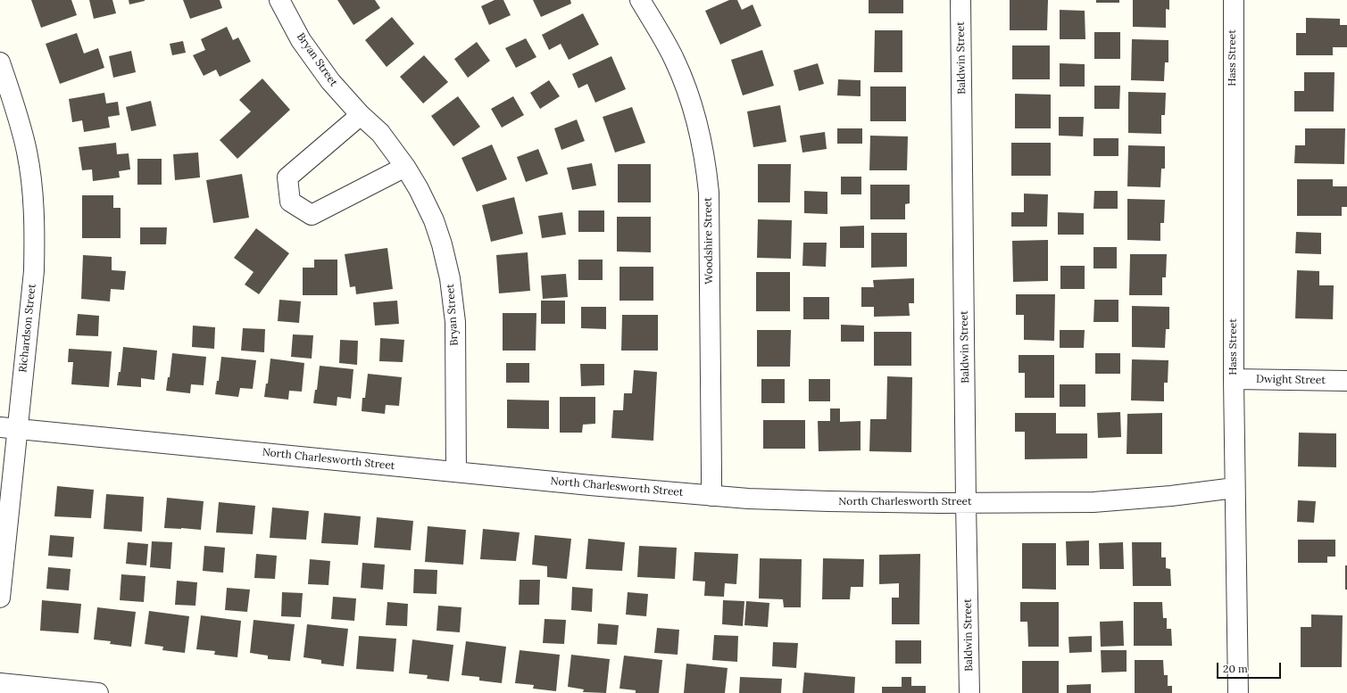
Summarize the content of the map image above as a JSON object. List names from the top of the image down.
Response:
{
  "streets": {
    "street": [
      "Baldwin Street",
      "Hass Street",
      "Bryan Street",
      "Woodshire Street",
      "Richardson Street",
      "Dwight Street",
      "North Charlesworth Street"
    ]
  },
  "crossings": [
    ["Baldwin Street", "North Charlesworth Street"],
    ["Hass Street", "Dwight Street"],
    ["Hass Street", "North Charlesworth Street"],
    ["Bryan Street", "North Charlesworth Street"],
    ["Woodshire Street", "North Charlesworth Street"],
    ["Richardson Street", "North Charlesworth Street"]
  ],
  "scale_bar": "20 m"
}
